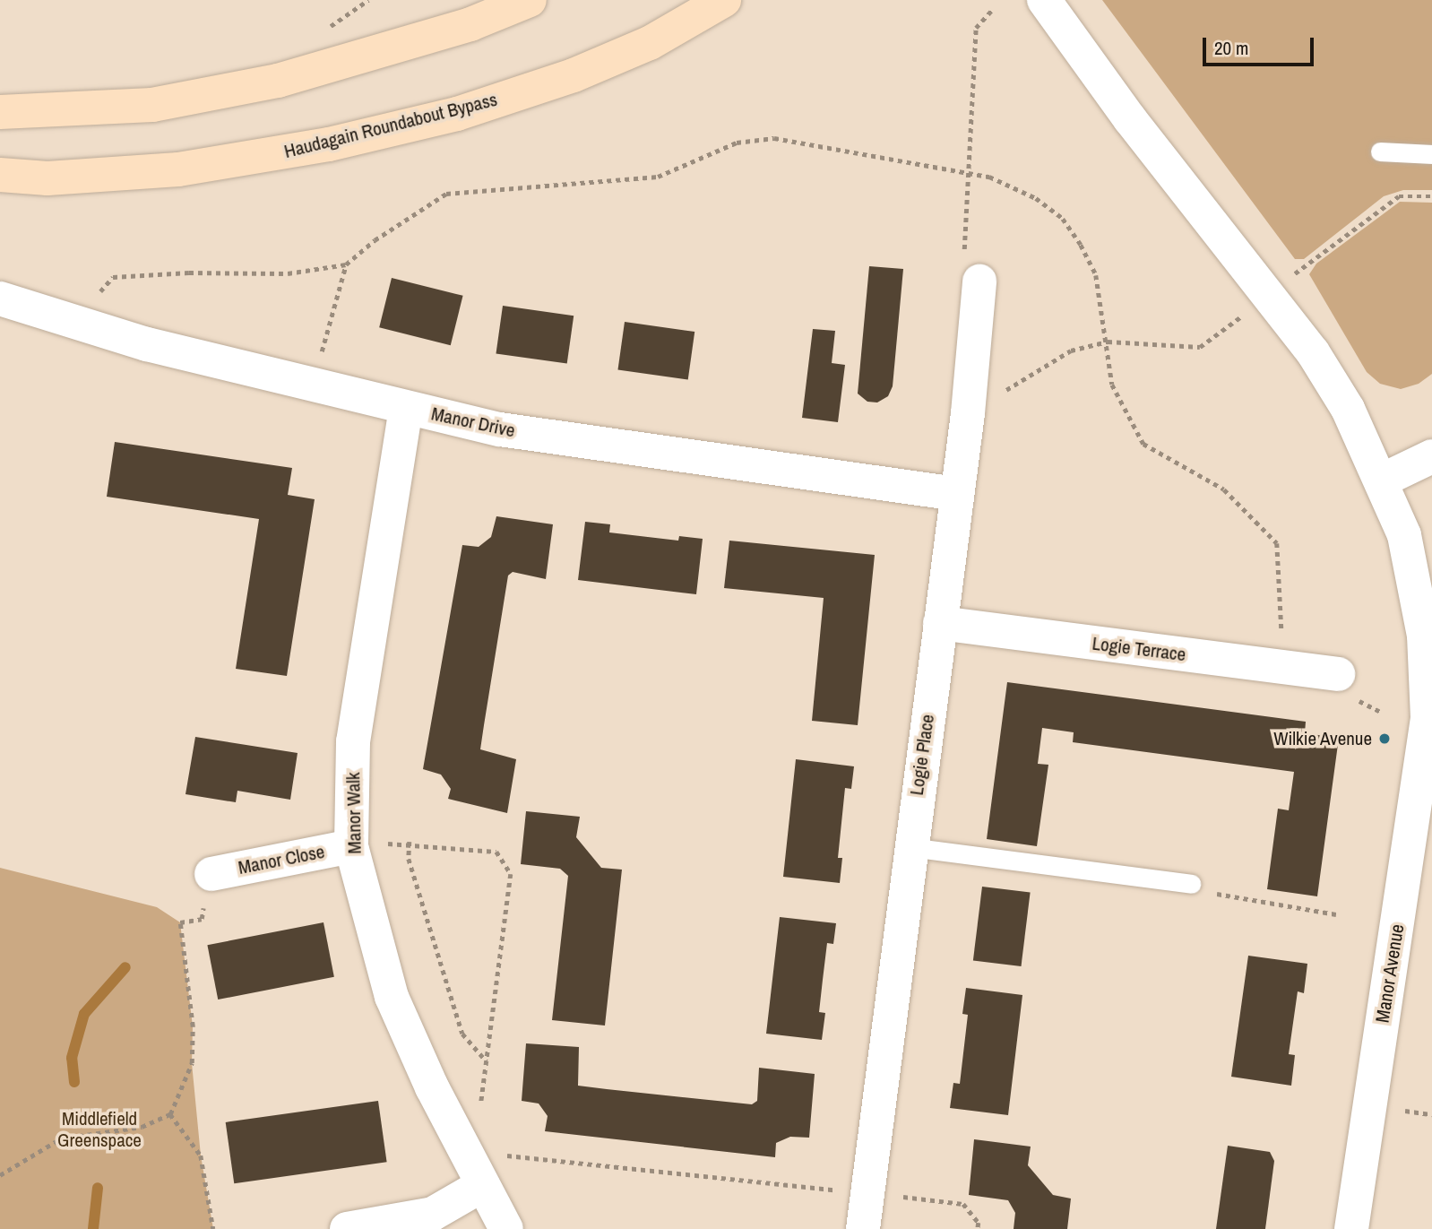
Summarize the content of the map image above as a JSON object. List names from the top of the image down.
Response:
{
  "streets": {
    "main road": ["Haudagain Roundabout Bypass"],
    "street": [
      "Manor Drive",
      "Logie Terrace",
      "Logie Place",
      "Manor Walk",
      "Manor Close",
      "Manor Avenue"
    ]
  },
  "crossings": [
    ["Manor Drive", "Logie Place"],
    ["Manor Drive", "Manor Walk"],
    ["Logie Terrace", "Logie Place"],
    ["Manor Walk", "Manor Close"]
  ],
  "parks": ["Middlefield Greenspace"],
  "places": ["Wilkie Avenue"],
  "scale_bar": "20 m"
}
